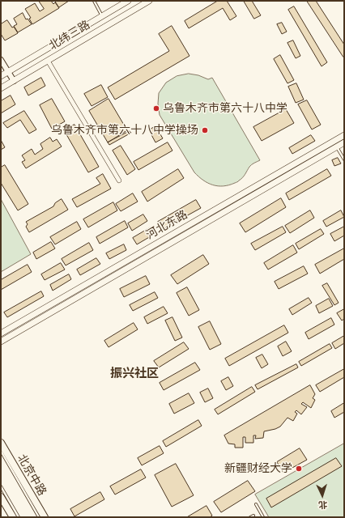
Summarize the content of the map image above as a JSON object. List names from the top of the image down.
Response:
{
  "streets": {
    "main road": ["北纬三路", "河北东路", "北京中路"]
  },
  "districts": ["振兴社区"],
  "places": ["乌鲁木齐市第六十八中学", "乌鲁木齐市第六十八中学操场", "新疆财经大学"],
  "north": "bottom"
}
